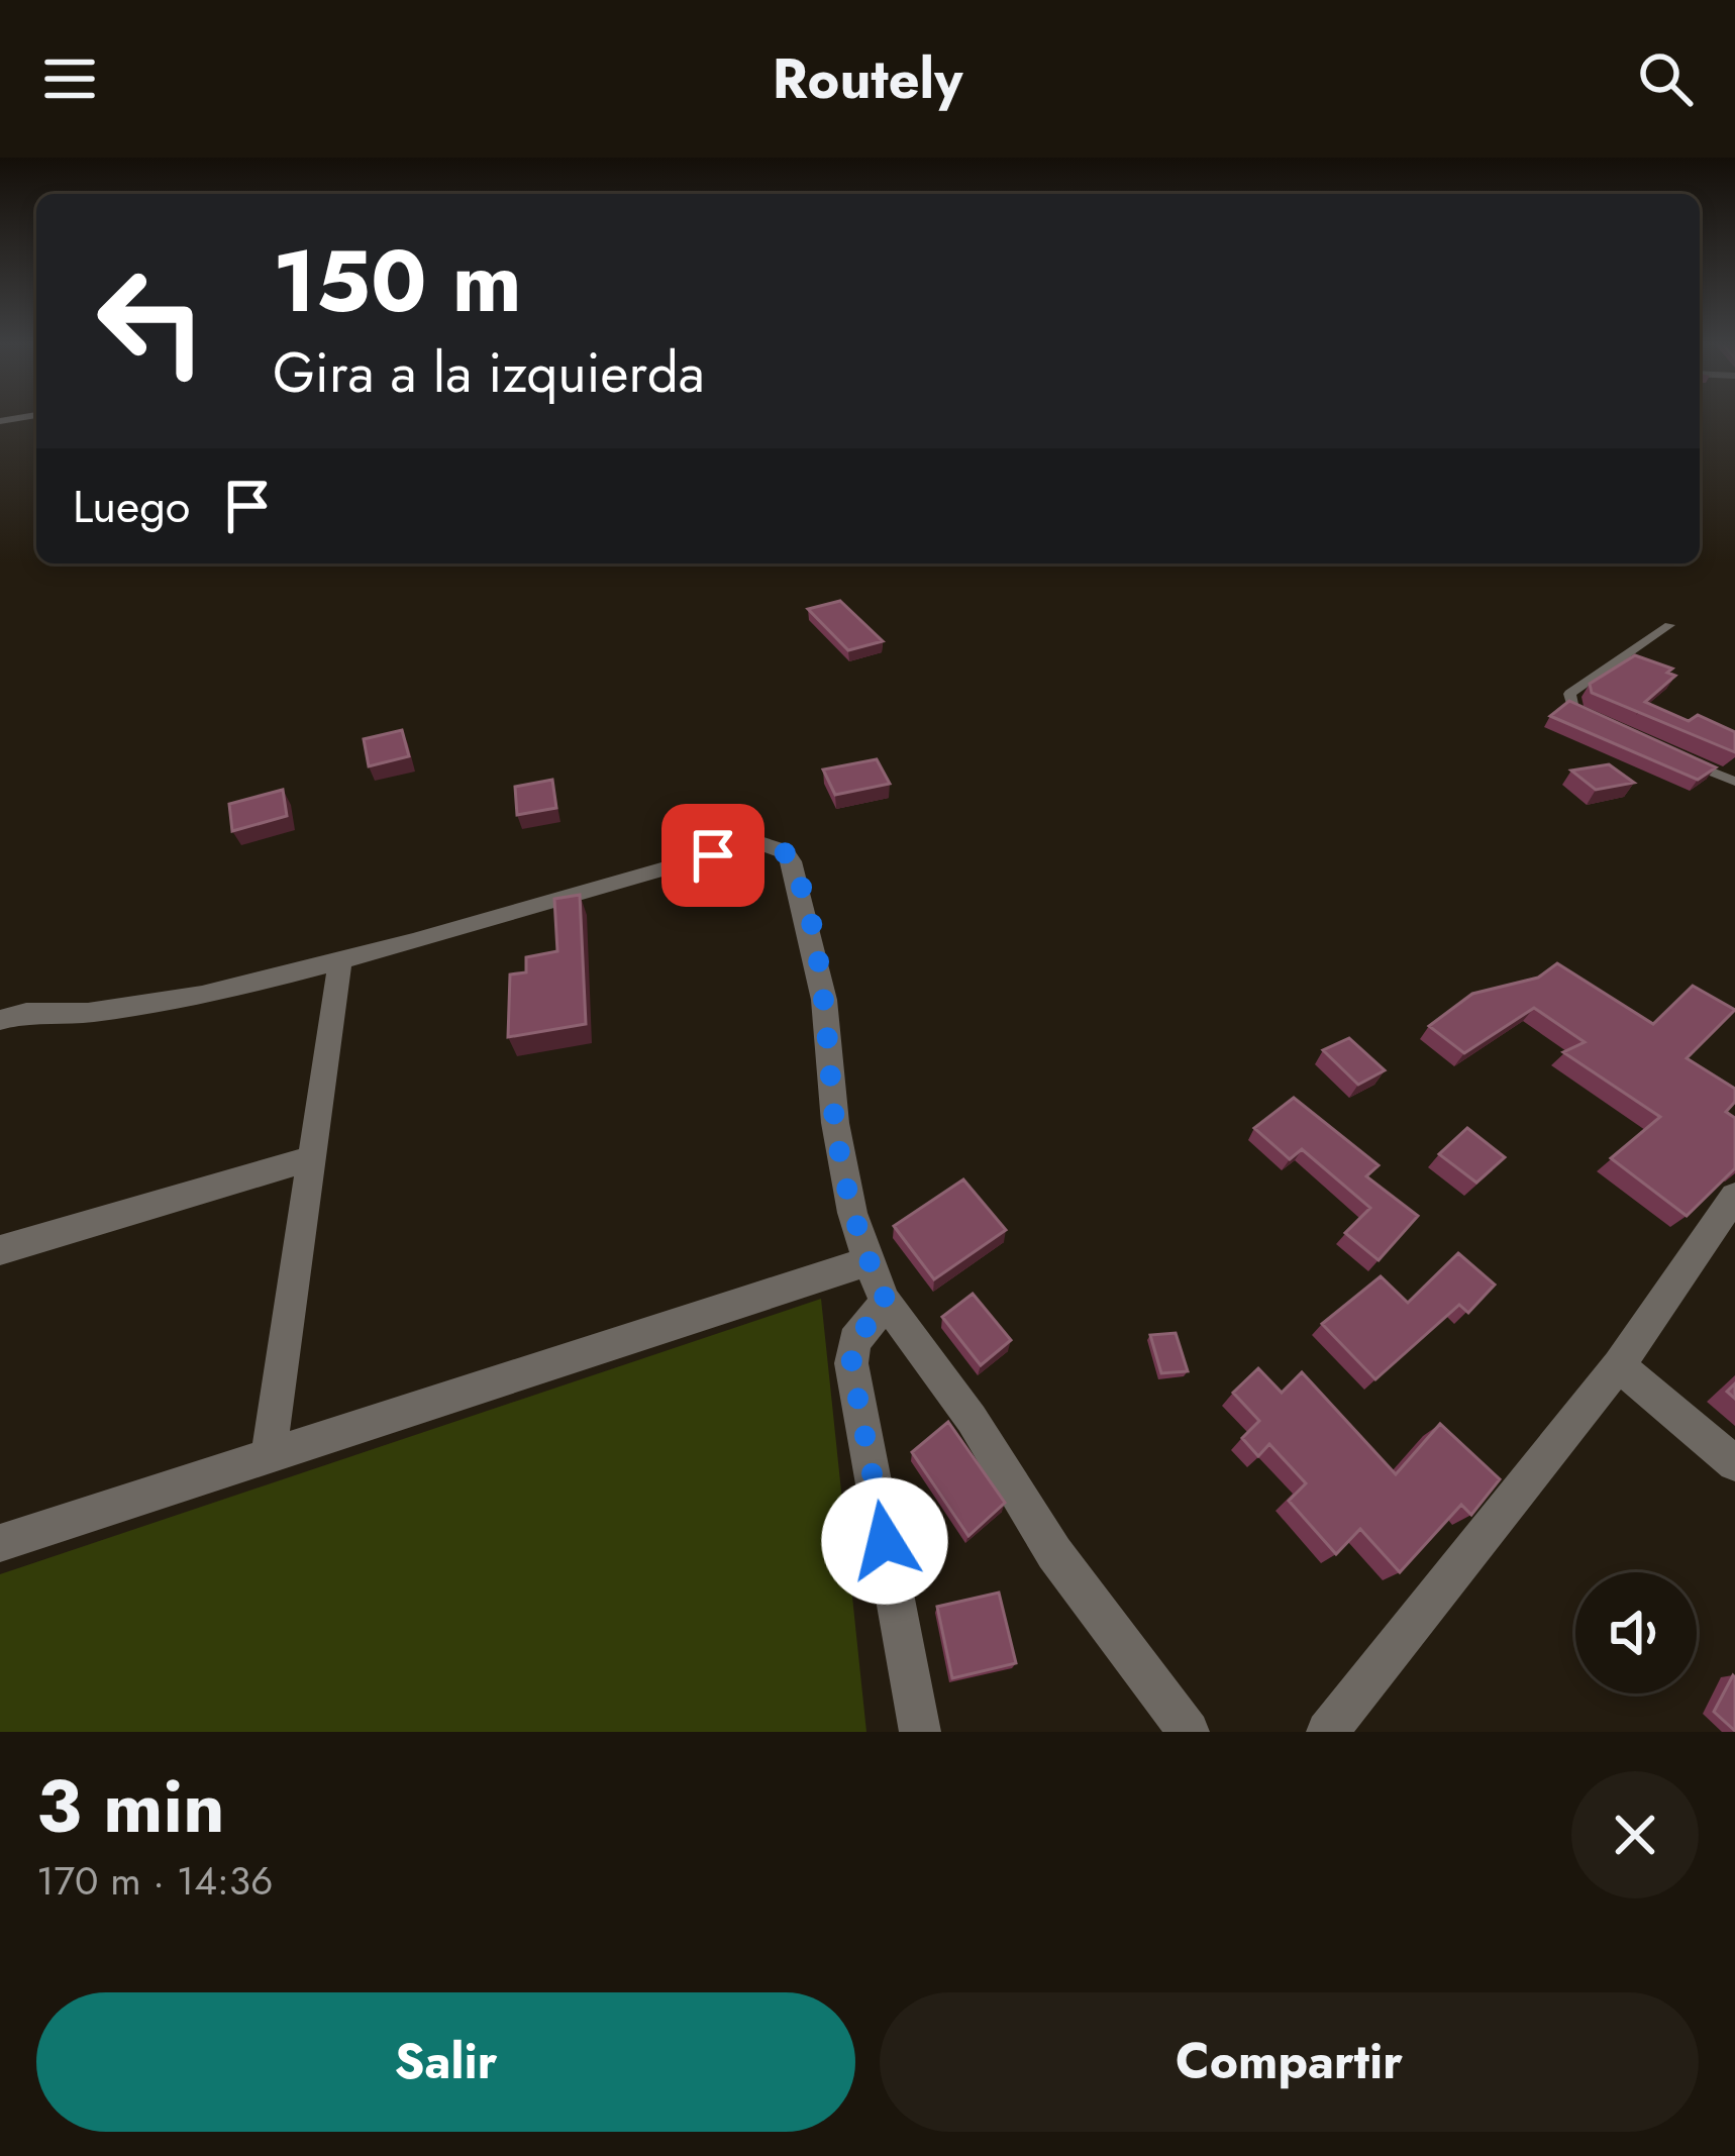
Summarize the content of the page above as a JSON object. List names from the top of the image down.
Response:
{
  "page": {
    "header": "Routely",
    "turn": ["150 m", "Gira a la izquierda"],
    "then": "Luego",
    "heading": ["3 min", "170 m · 14:36"],
    "buttons": ["Salir", "Compartir"]
  }
}
